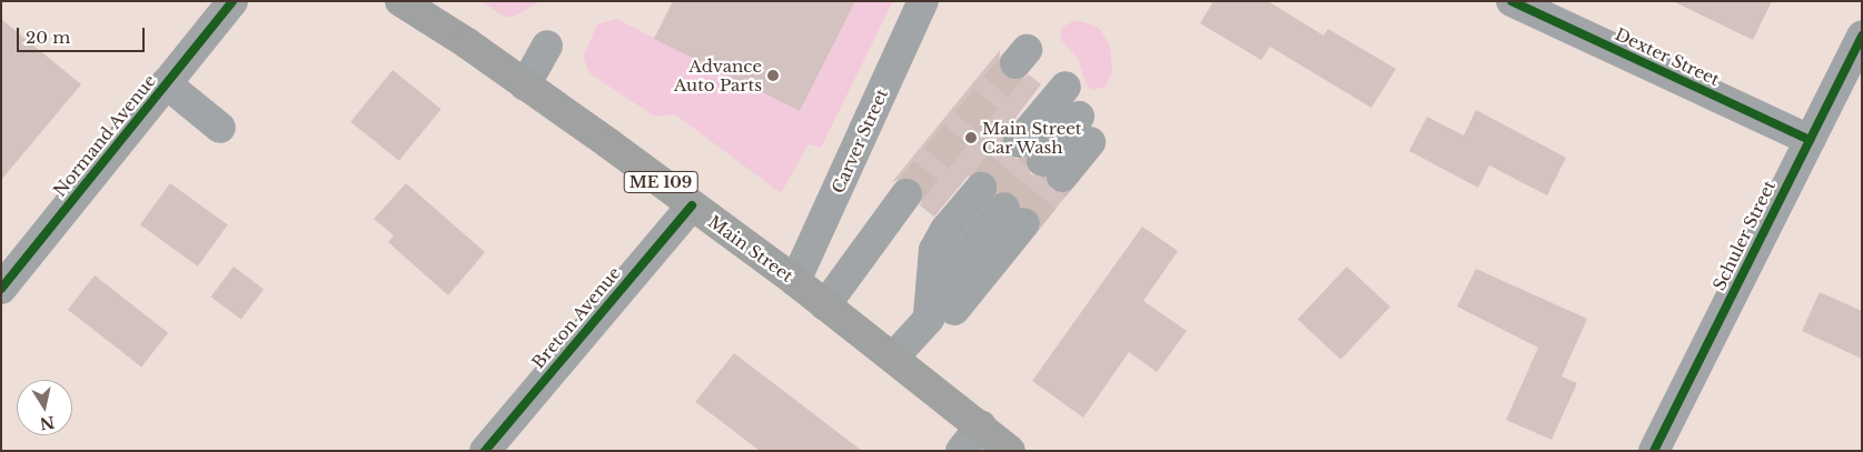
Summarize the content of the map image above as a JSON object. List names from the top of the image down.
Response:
{
  "streets": {
    "highway": ["ME 109", "Main Street"],
    "street": [
      "Dexter Street",
      "Normand Avenue",
      "Carver Street",
      "Schuler Street",
      "Breton Avenue"
    ]
  },
  "crossings": [
    ["Dexter Street", "Schuler Street"],
    ["Carver Street", "Main Street"],
    ["Main Street", "Breton Avenue"]
  ],
  "places": ["Advance Auto Parts", "Main Street Car Wash"],
  "scale_bar": "20 m",
  "north": "bottom"
}
